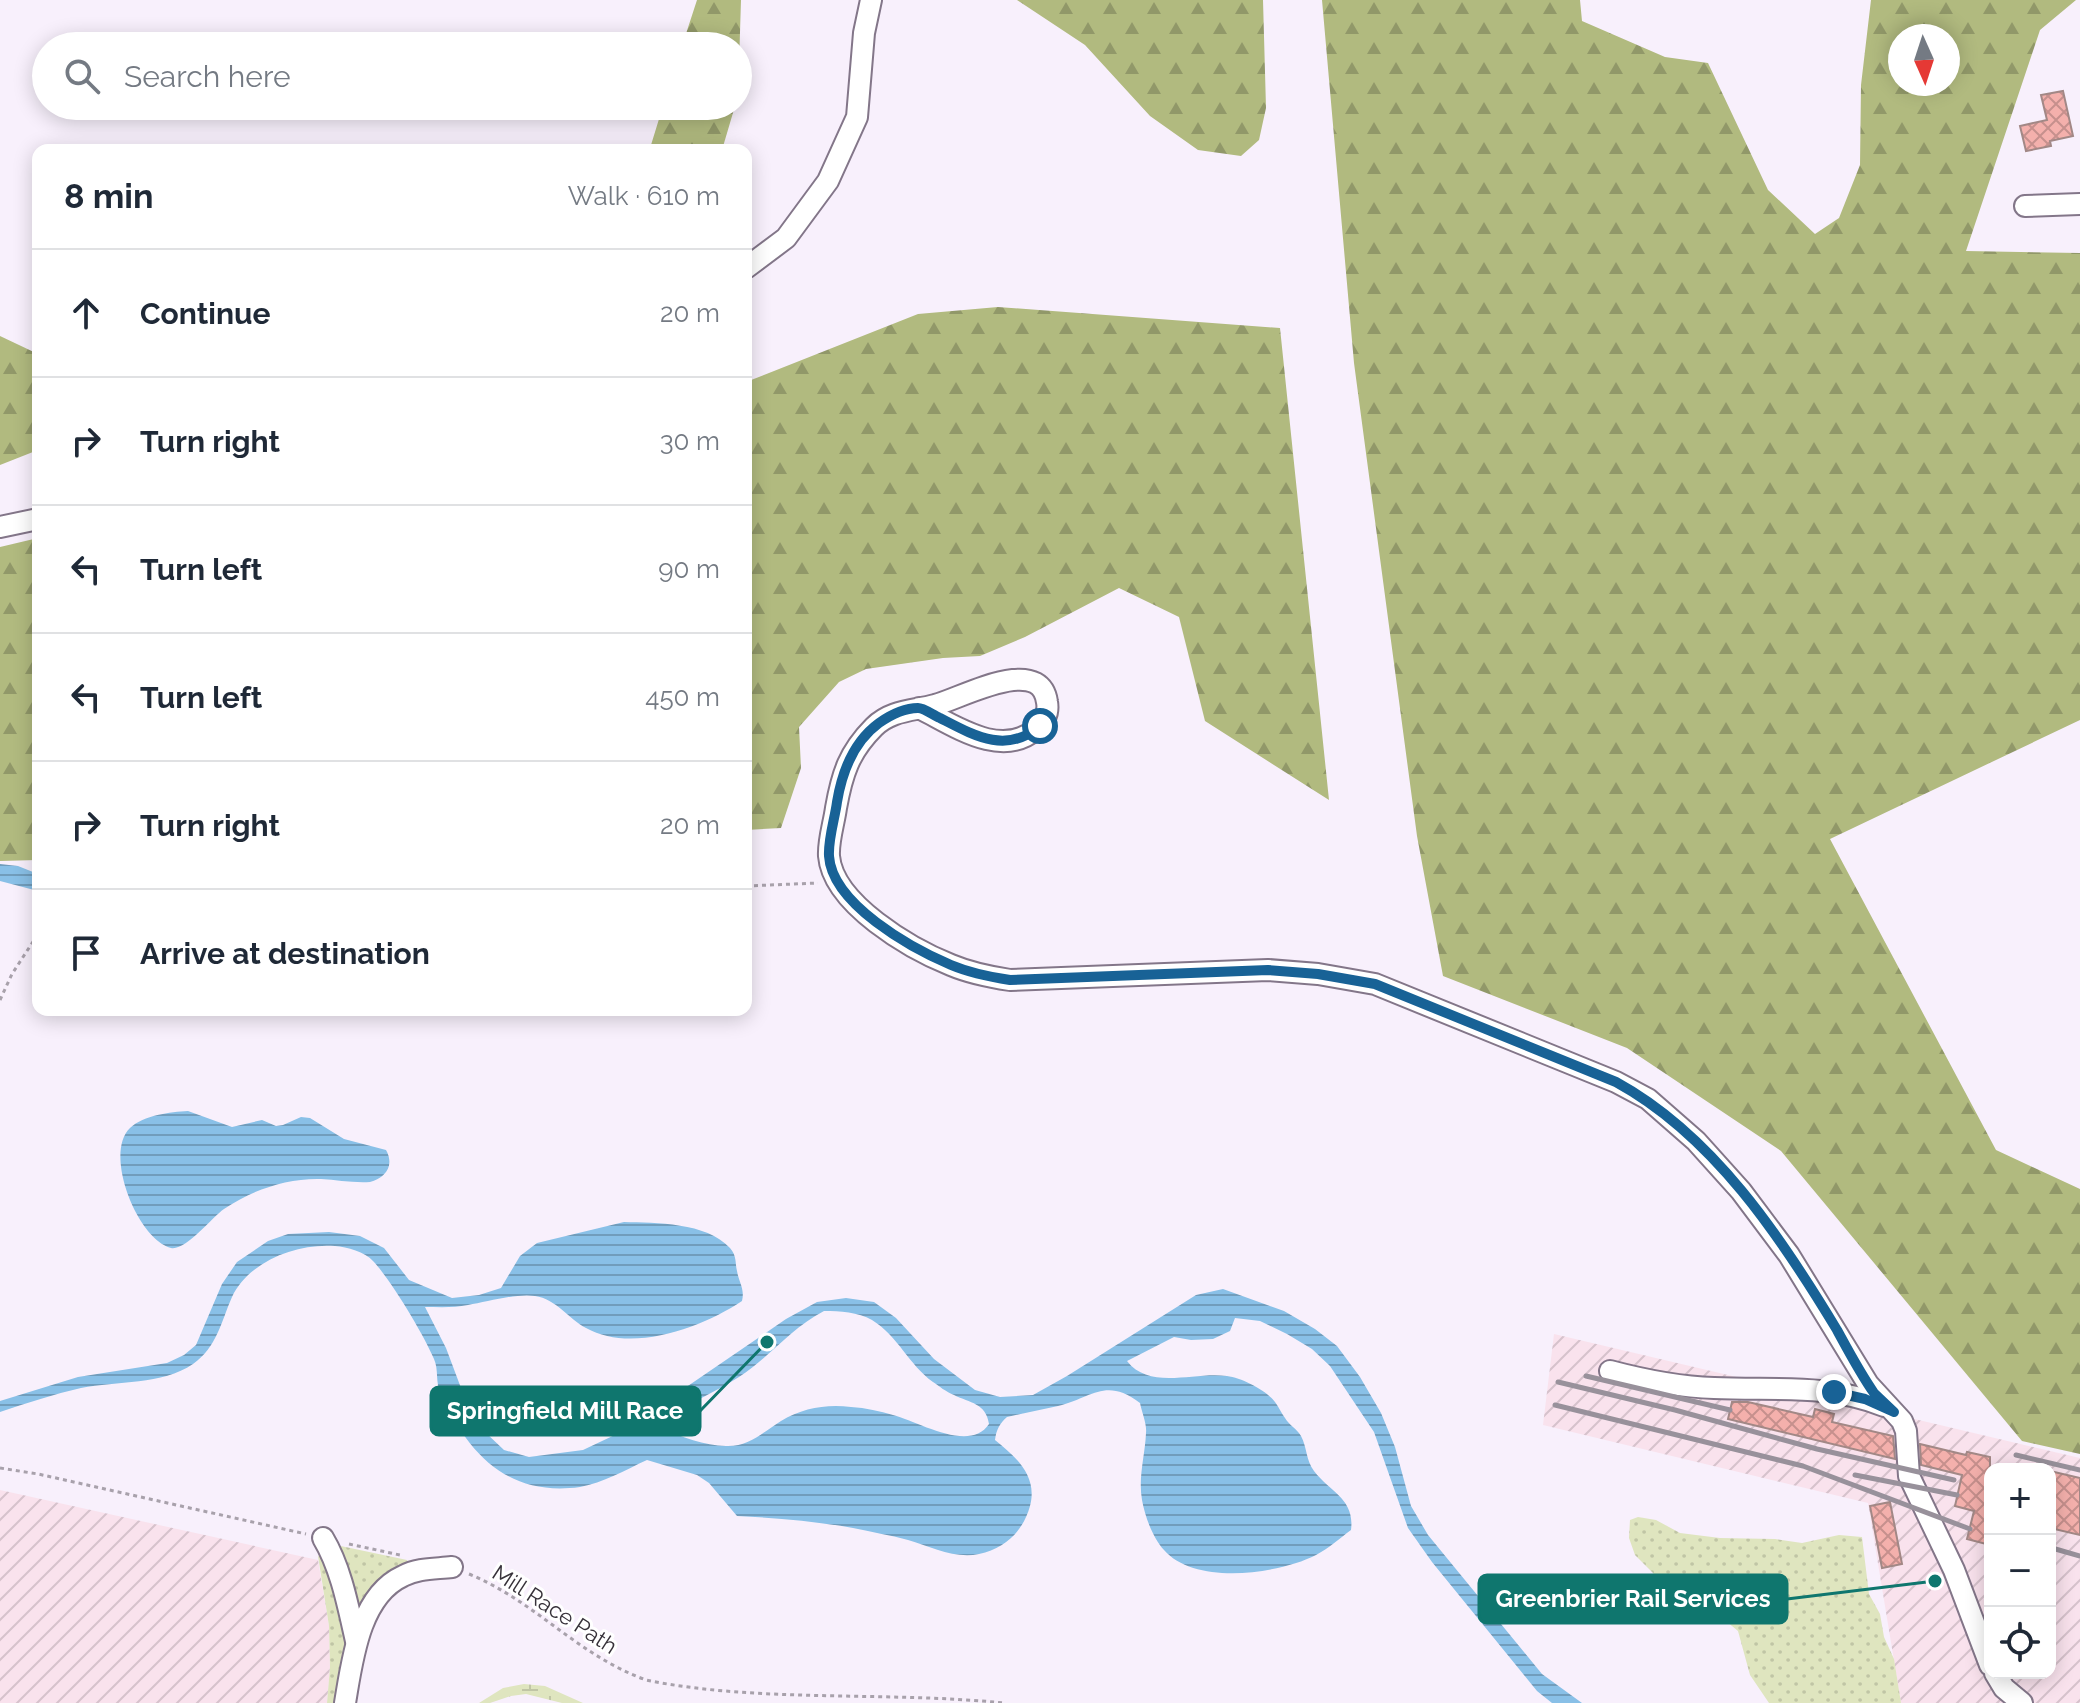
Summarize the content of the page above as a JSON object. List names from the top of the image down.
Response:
{
  "streets": {
    "path": ["Mill Race Path"]
  },
  "places": ["Springfield Mill Race", "Greenbrier Rail Services"],
  "north": "bottom",
  "page": {
    "search": "Search here",
    "heading": ["8 min", "Walk · 610 m"],
    "list": [
      ["Continue", "20 m"],
      ["Turn right", "30 m"],
      ["Turn left", "90 m"],
      ["Turn left", "450 m"],
      ["Turn right", "20 m"],
      "Arrive at destination"
    ],
    "map_buttons": ["+", "−"]
  }
}
